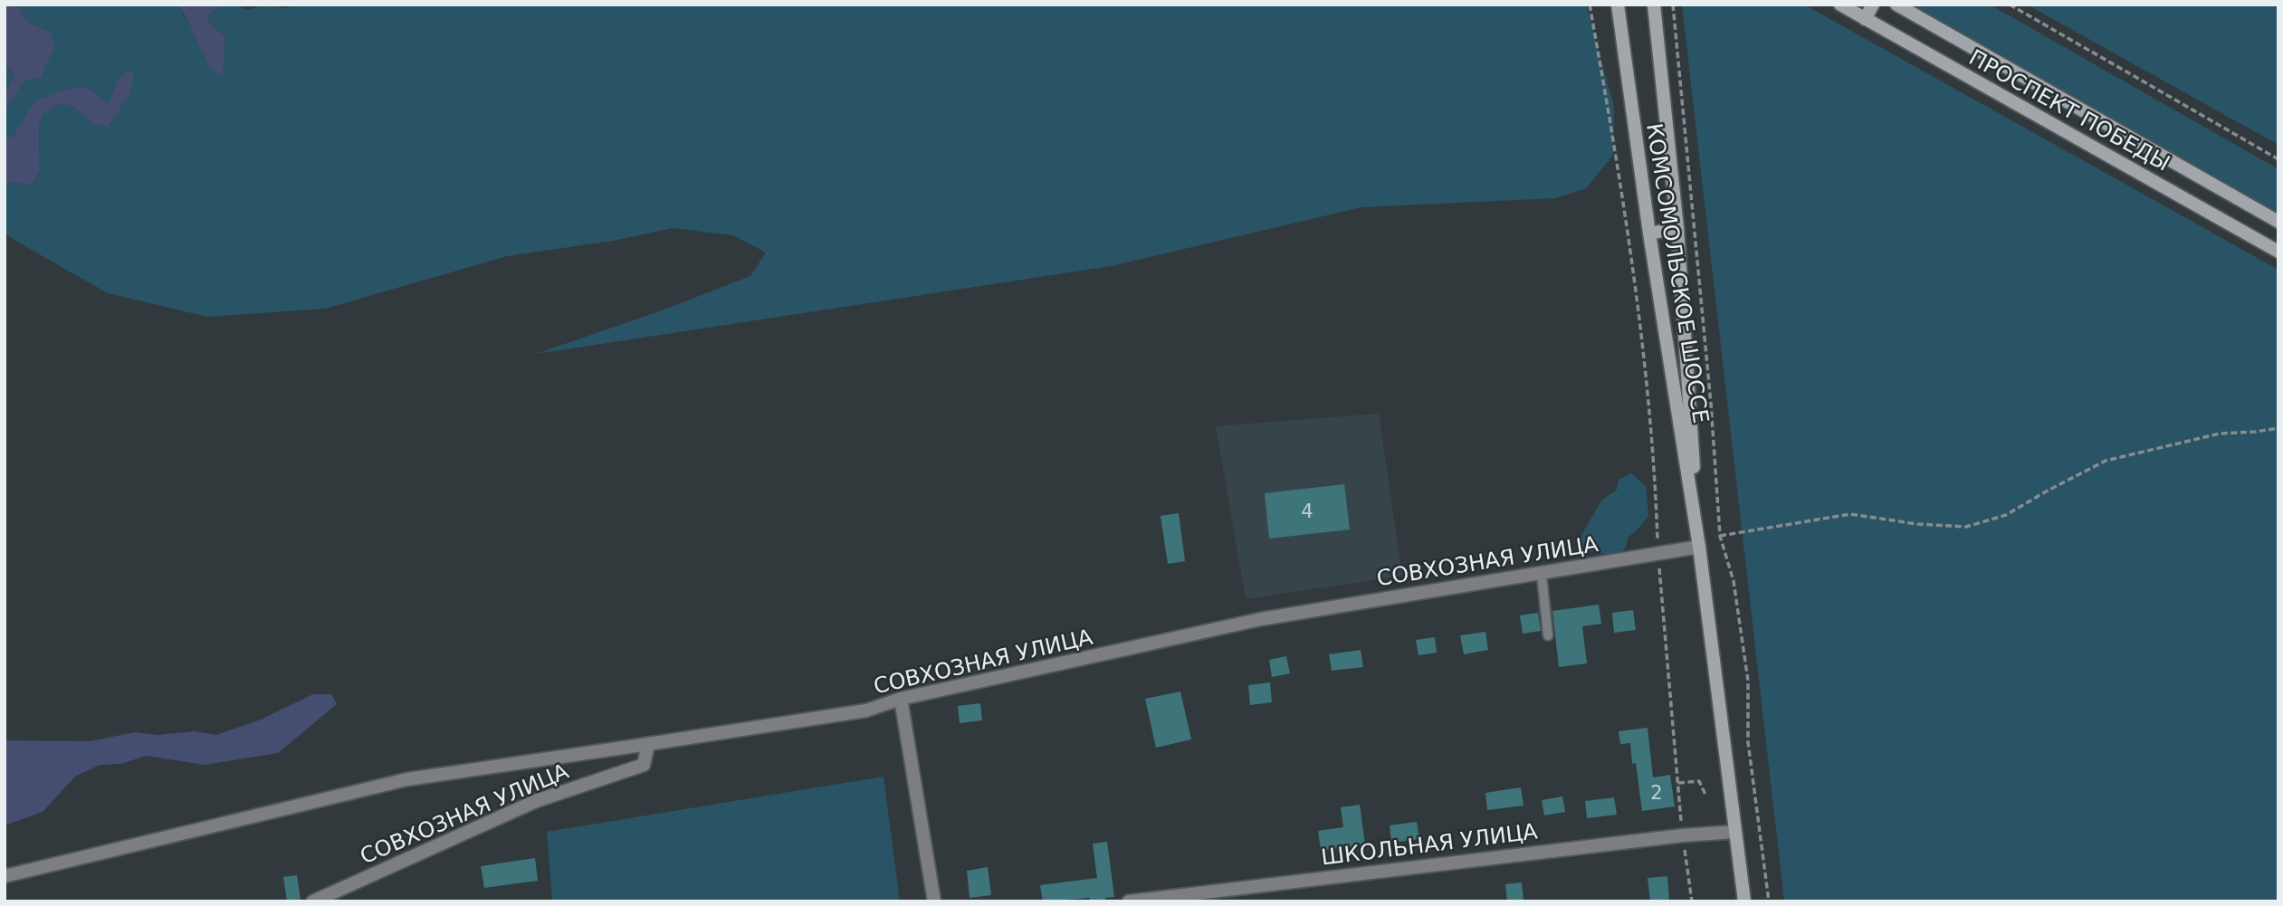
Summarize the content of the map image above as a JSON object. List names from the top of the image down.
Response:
{
  "streets": {
    "main road": ["ПРОСПЕКТ ПОБЕДЫ", "КОМСОМОЛЬСКОЕ ШОССЕ"],
    "street": ["СОВХОЗНАЯ УЛИЦА", "ШКОЛЬНАЯ УЛИЦА"]
  },
  "crossings": [
    ["КОМСОМОЛЬСКОЕ ШОССЕ", "СОВХОЗНАЯ УЛИЦА"],
    ["КОМСОМОЛЬСКОЕ ШОССЕ", "ШКОЛЬНАЯ УЛИЦА"]
  ],
  "house_numbers": ["4", "2"]
}
